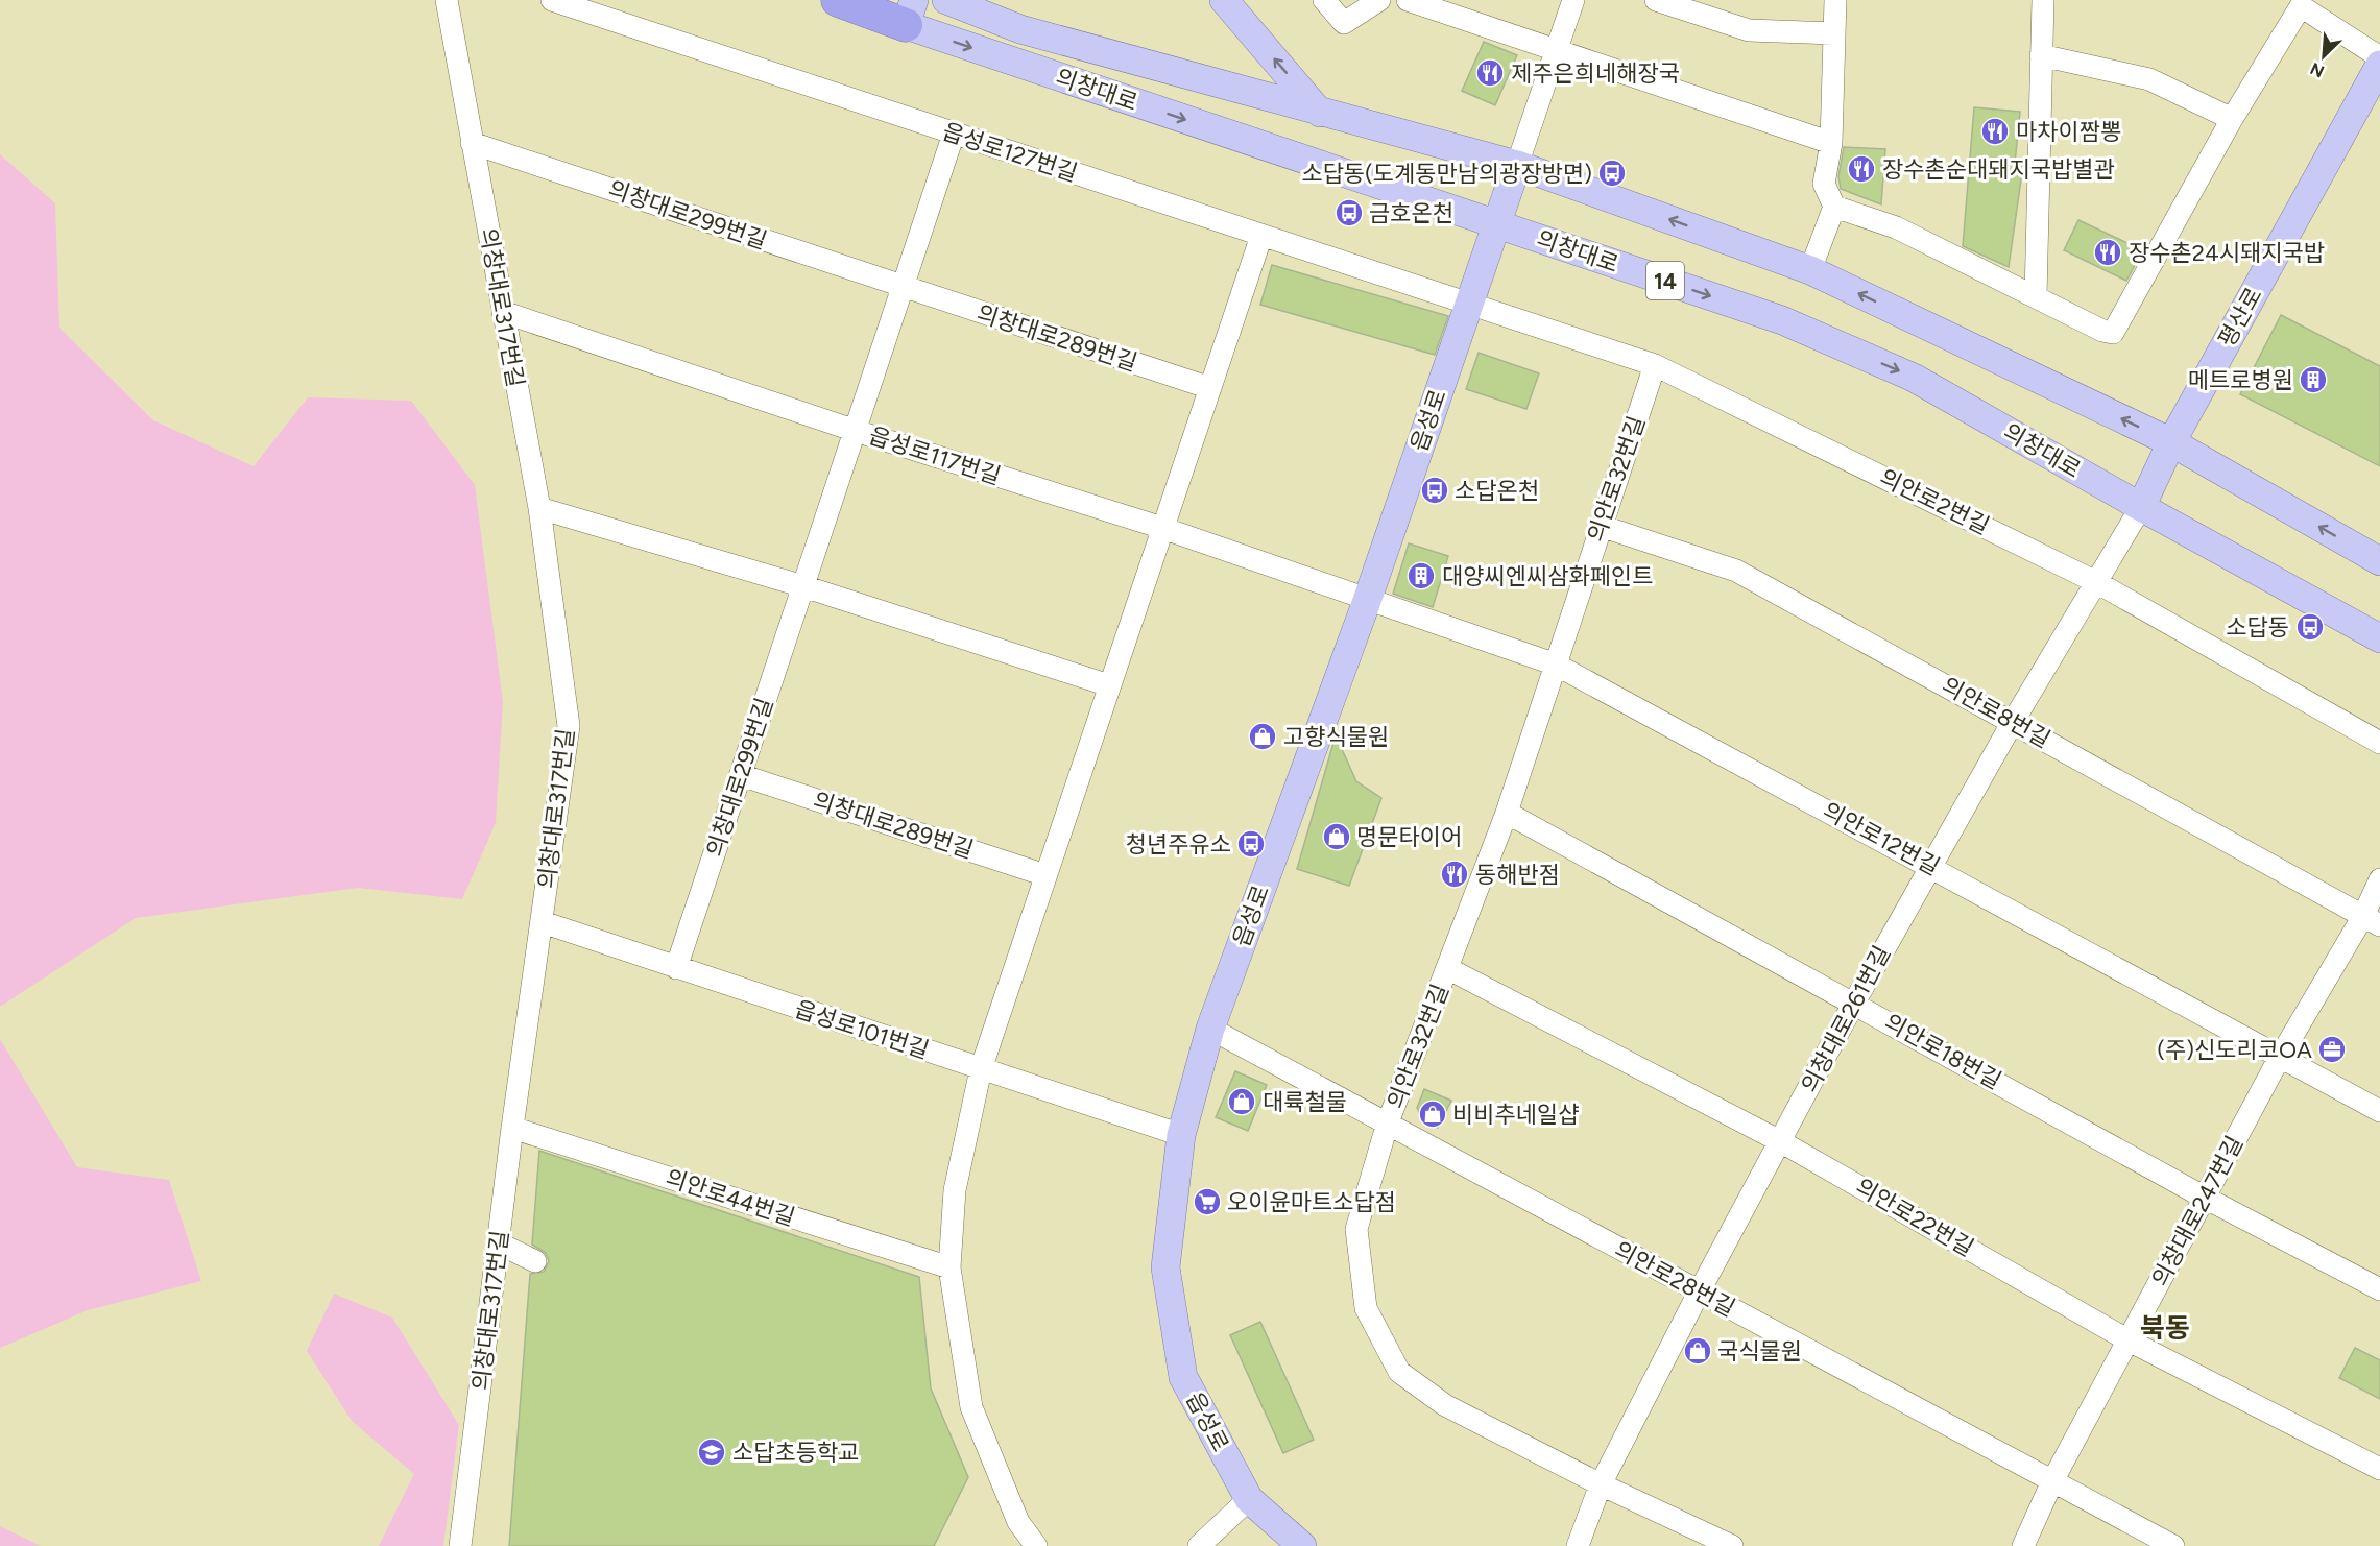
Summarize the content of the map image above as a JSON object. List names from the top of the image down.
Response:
{
  "streets": {
    "highway": ["의창대로", "14"],
    "main road": ["평산로", "읍성로"],
    "street": [
      "읍성로127번길",
      "의창대로299번길",
      "의창대로317번길",
      "의창대로289번길",
      "읍성로117번길",
      "의안로32번길",
      "의안로2번길",
      "의안로8번길",
      "의안로12번길",
      "의창대로261번길",
      "읍성로101번길",
      "의안로18번길",
      "의안로44번길",
      "의창대로247번길",
      "의안로22번길",
      "의안로28번길"
    ]
  },
  "crossings": [
    ["의창대로", "평산로"],
    ["의창대로", "읍성로"],
    ["의창대로", "의창대로261번길"],
    ["읍성로127번길", "의창대로299번길"],
    ["읍성로127번길", "읍성로"],
    ["읍성로127번길", "의안로2번길"],
    ["의창대로299번길", "의창대로317번길"],
    ["의창대로299번길", "의창대로289번길"],
    ["의창대로299번길", "읍성로117번길"],
    ["의창대로299번길", "읍성로101번길"],
    ["의창대로317번길", "읍성로117번길"],
    ["의창대로317번길", "읍성로101번길"],
    ["의창대로317번길", "의안로44번길"],
    ["평산로", "의창대로261번길"],
    ["읍성로", "읍성로117번길"],
    ["읍성로", "의안로2번길"],
    ["읍성로", "의안로12번길"],
    ["읍성로", "읍성로101번길"],
    ["읍성로", "의안로28번길"],
    ["읍성로117번길", "의안로12번길"],
    ["의안로32번길", "의안로2번길"],
    ["의안로32번길", "의안로8번길"],
    ["의안로32번길", "의안로12번길"],
    ["의안로32번길", "의창대로261번길"],
    ["의안로32번길", "의안로18번길"],
    ["의안로32번길", "의안로22번길"],
    ["의안로32번길", "의안로28번길"],
    ["의안로2번길", "의창대로261번길"],
    ["의안로8번길", "의창대로261번길"],
    ["의안로8번길", "의창대로247번길"],
    ["의안로12번길", "의창대로261번길"],
    ["의안로12번길", "의창대로247번길"],
    ["의창대로261번길", "의안로18번길"],
    ["의창대로261번길", "의안로22번길"],
    ["의창대로261번길", "의안로28번길"],
    ["의안로18번길", "의창대로247번길"],
    ["의창대로247번길", "의안로22번길"],
    ["의창대로247번길", "의안로28번길"]
  ],
  "districts": ["북동"],
  "places": {
    "restaurant": [
      "제주은희네해장국",
      "마차이짬뽕",
      "장수촌순대돼지국밥별관",
      "장수촌24시돼지국밥",
      "동해반점"
    ],
    "bus stop": [
      "소답동(도계동만남의광장방면)",
      "금호온천",
      "소답온천",
      "소답동",
      "청년주유소"
    ],
    "building": ["메트로병원", "대양씨엔씨삼화페인트"],
    "shop": [
      "고향식물원",
      "명문타이어",
      "대륙철물",
      "비비추네일샵",
      "국식물원"
    ],
    "office": ["(주)신도리코OA"],
    "supermarket": ["오이윤마트소답점"],
    "school or university": ["소답초등학교"]
  },
  "north": "bottom left"
}
